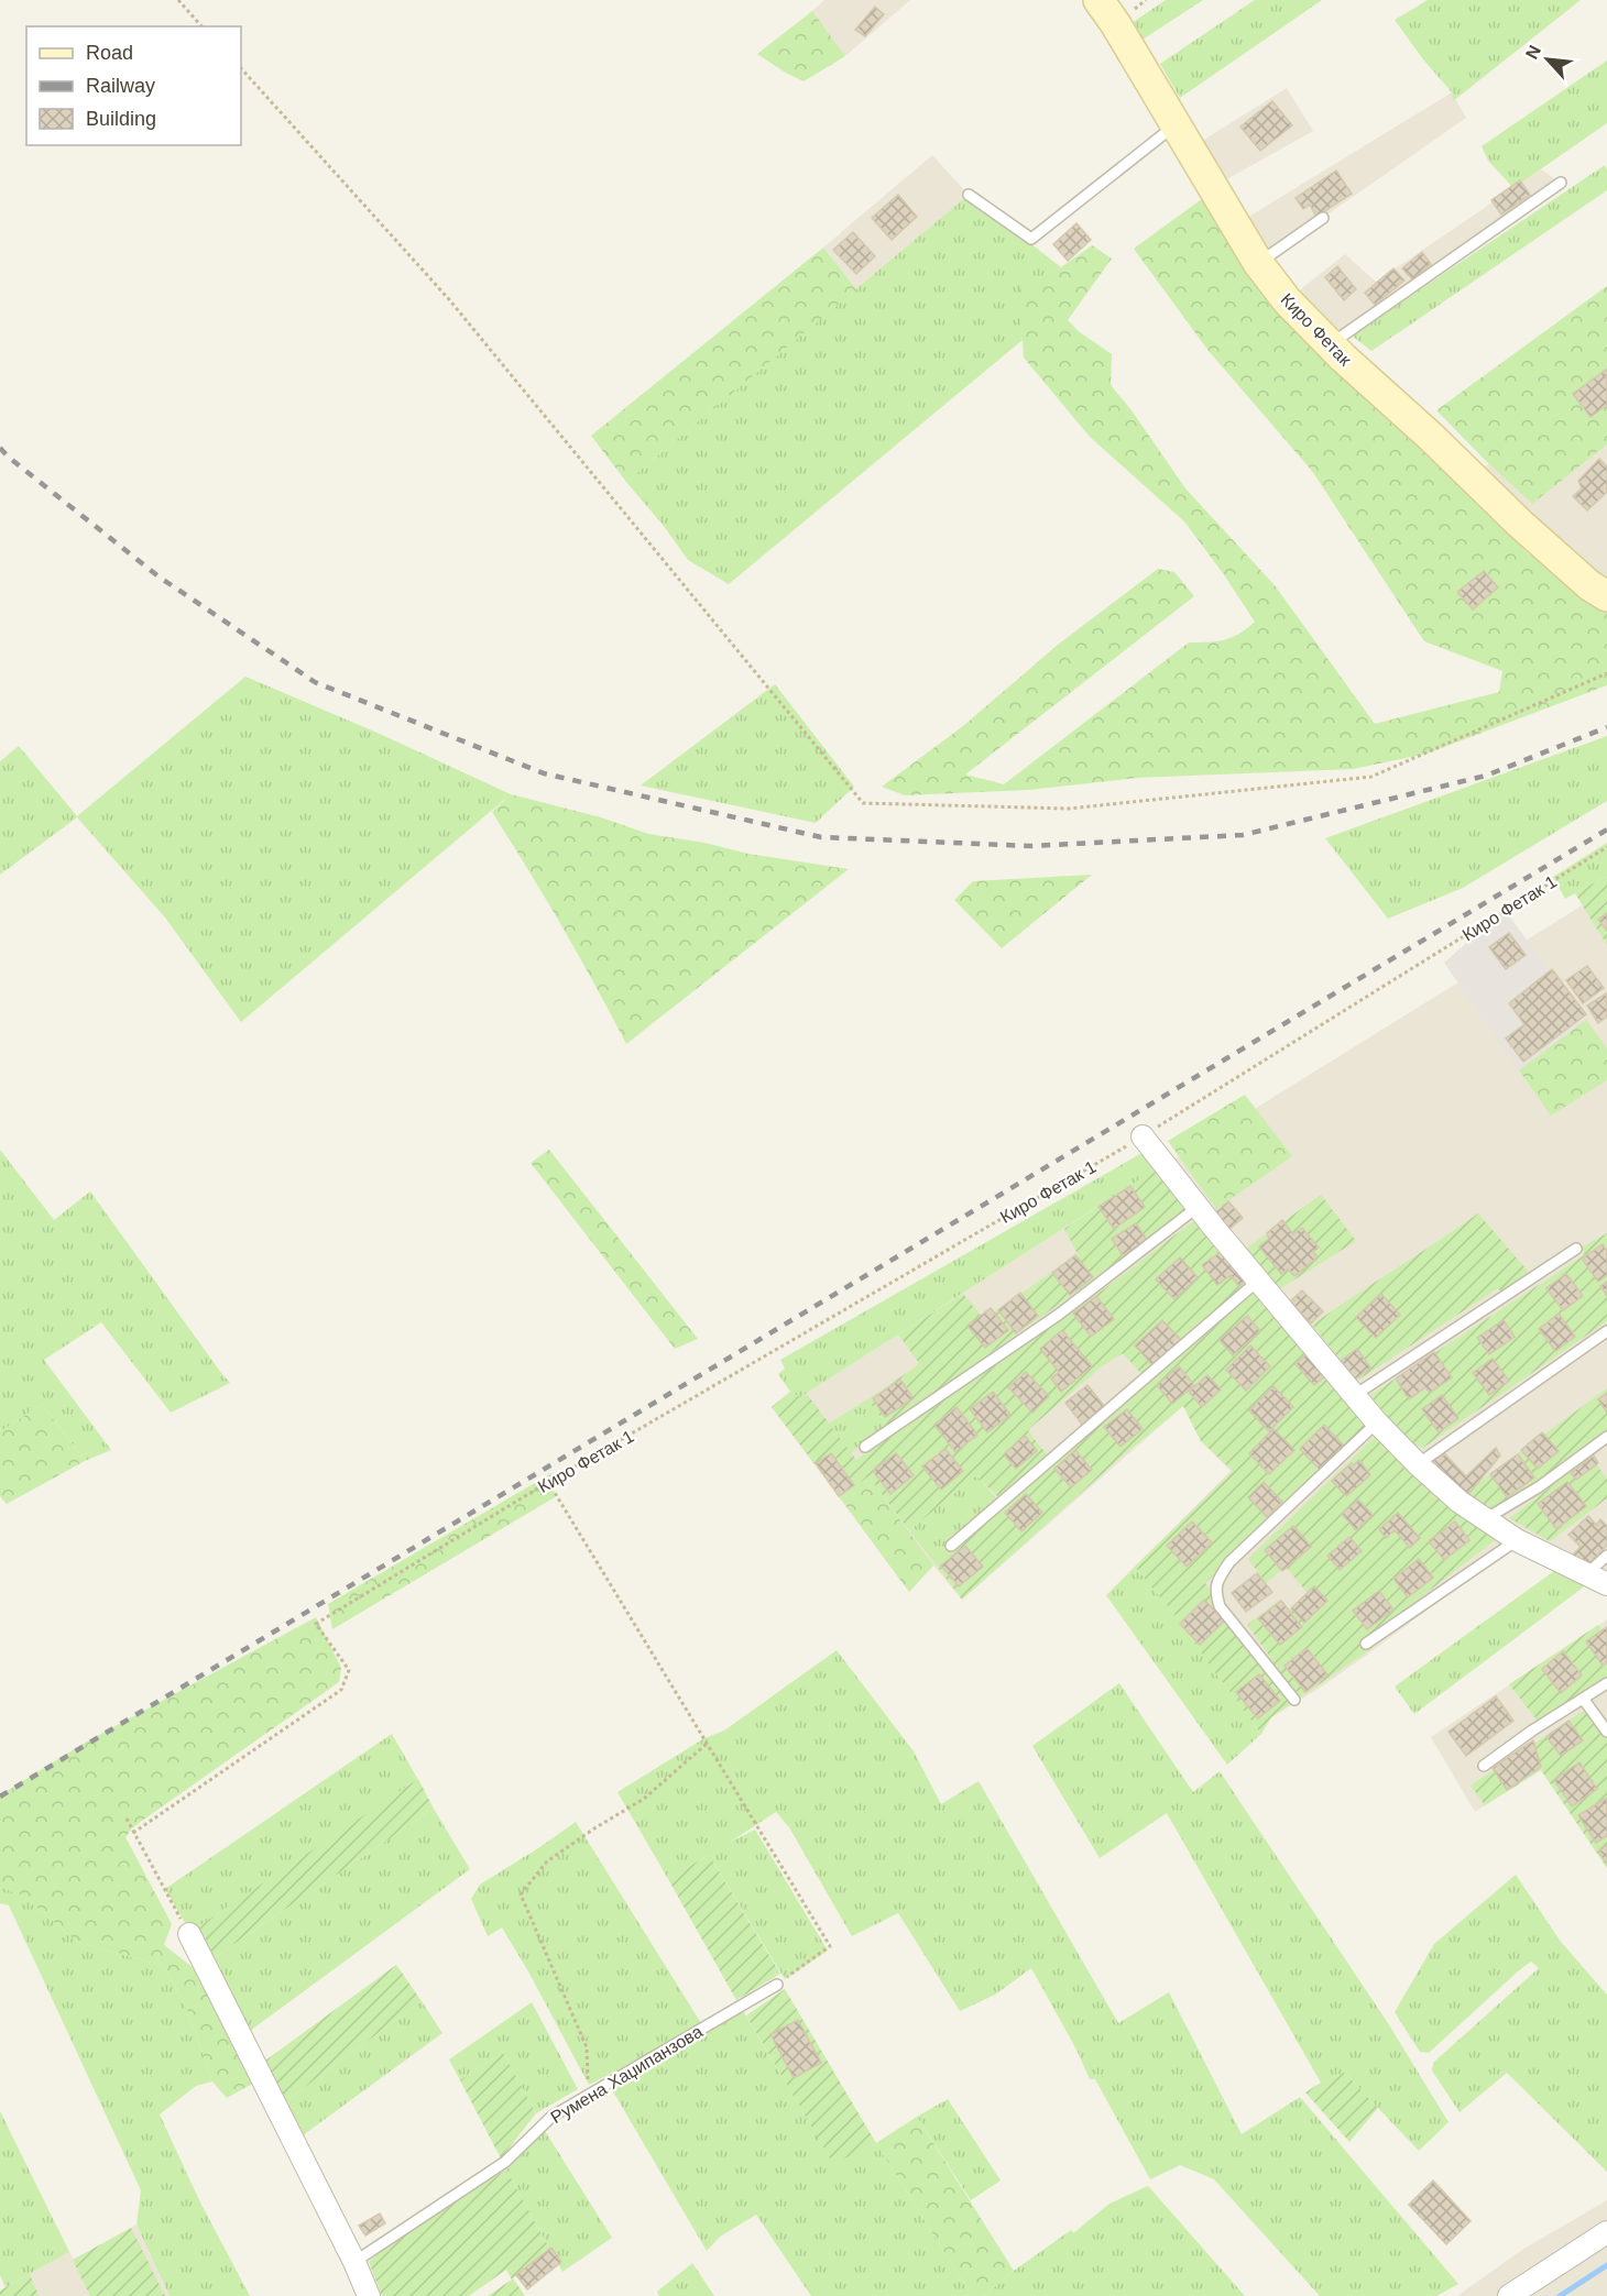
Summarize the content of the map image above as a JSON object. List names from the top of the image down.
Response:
{
  "streets": {
    "main road": ["Киро Фетак"],
    "lane": ["Румена Хаџипанзова"],
    "path": ["Киро Фетак 1"]
  },
  "legend": ["Road", "Railway", "Building"],
  "north": "top left"
}
